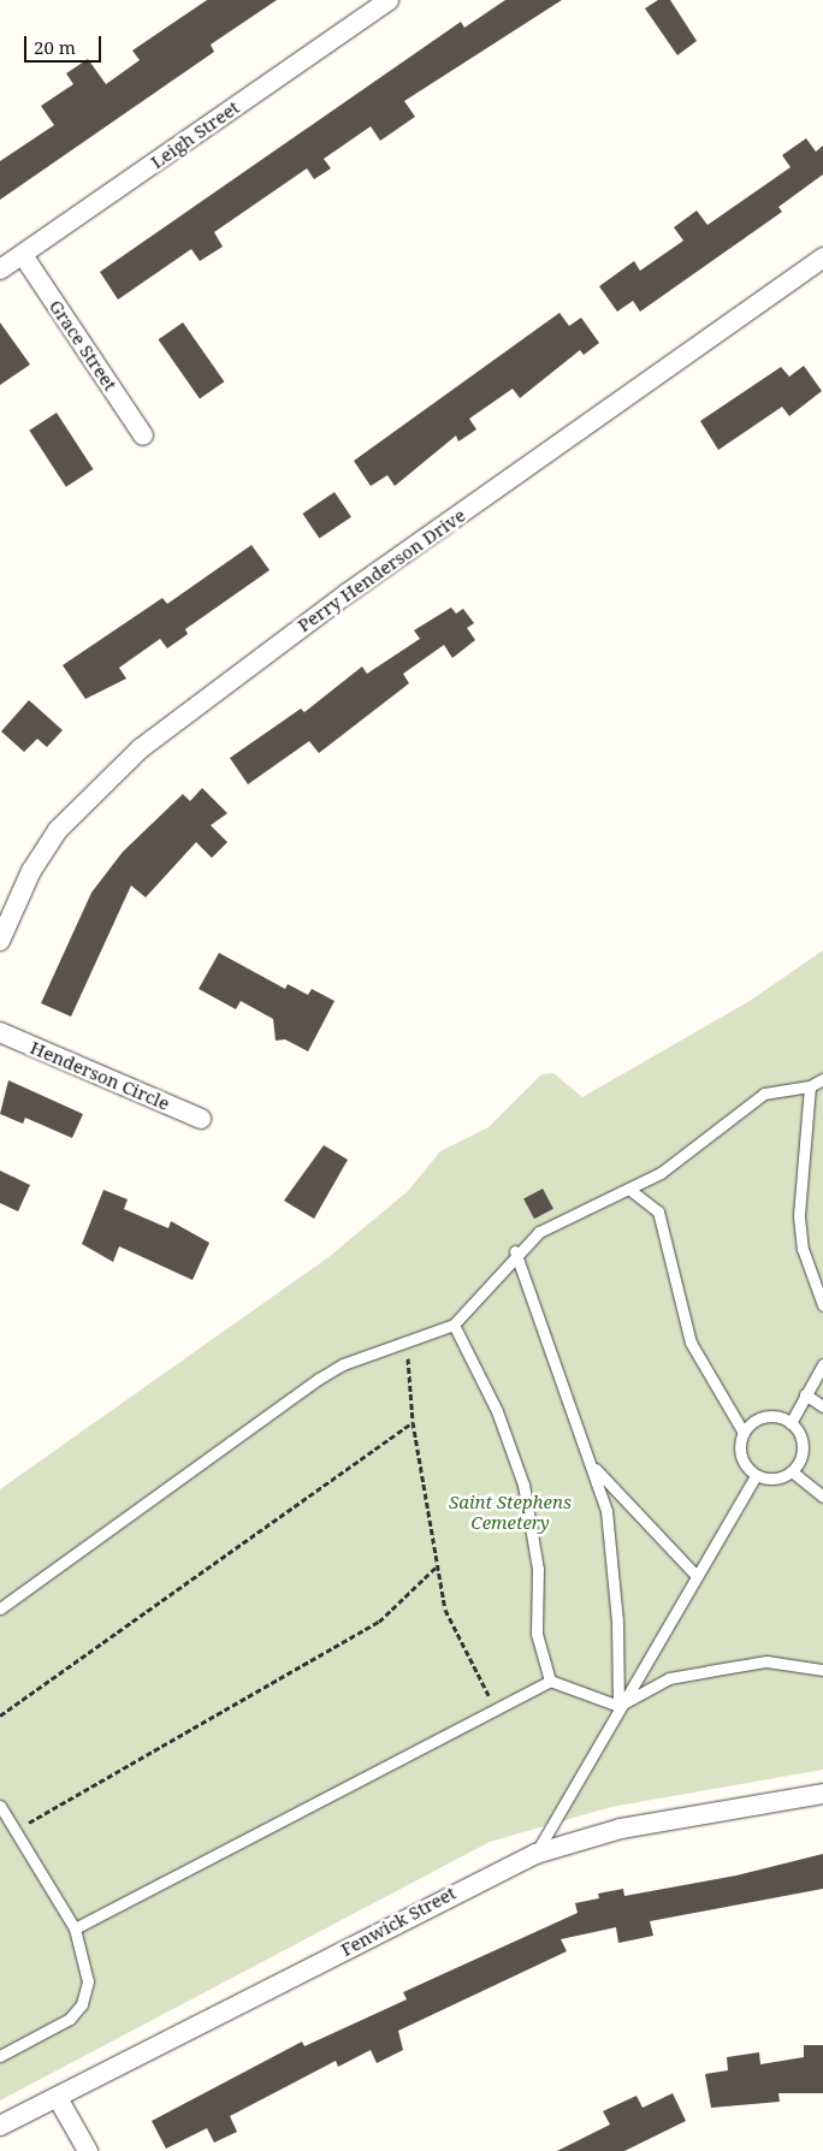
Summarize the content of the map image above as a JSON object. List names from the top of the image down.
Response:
{
  "streets": {
    "street": [
      "Leigh Street",
      "Grace Street",
      "Perry Henderson Drive",
      "Henderson Circle",
      "Fenwick Street"
    ]
  },
  "crossings": [
    ["Leigh Street", "Grace Street"]
  ],
  "parks": ["Saint Stephens Cemetery"],
  "scale_bar": "20 m"
}
